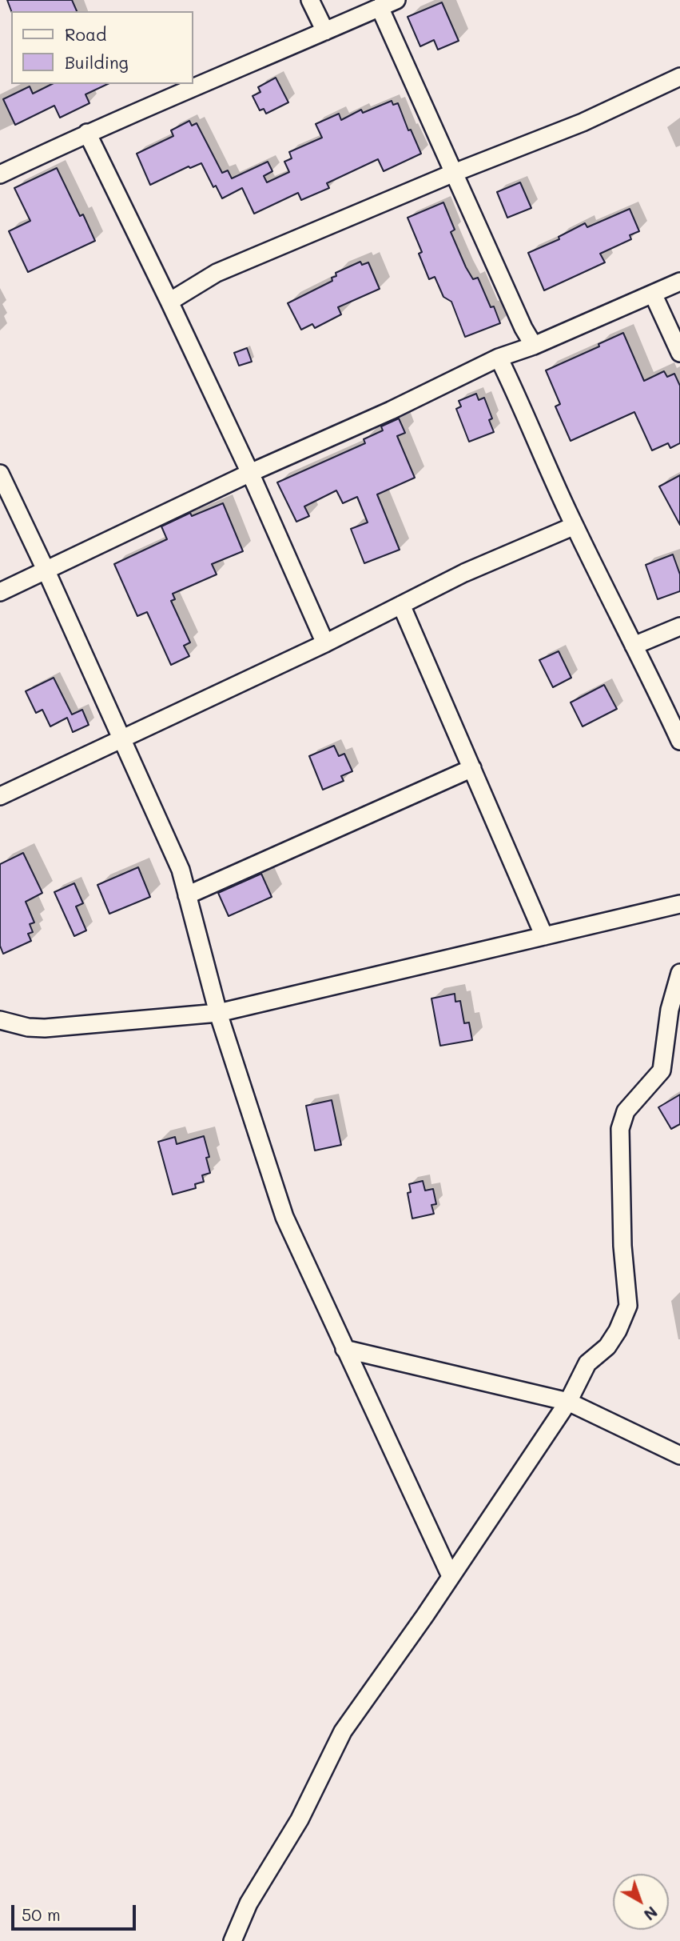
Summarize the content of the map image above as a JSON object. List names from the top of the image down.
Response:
{
  "legend": ["Road", "Building"],
  "scale_bar": "50 m",
  "north": "bottom right"
}
